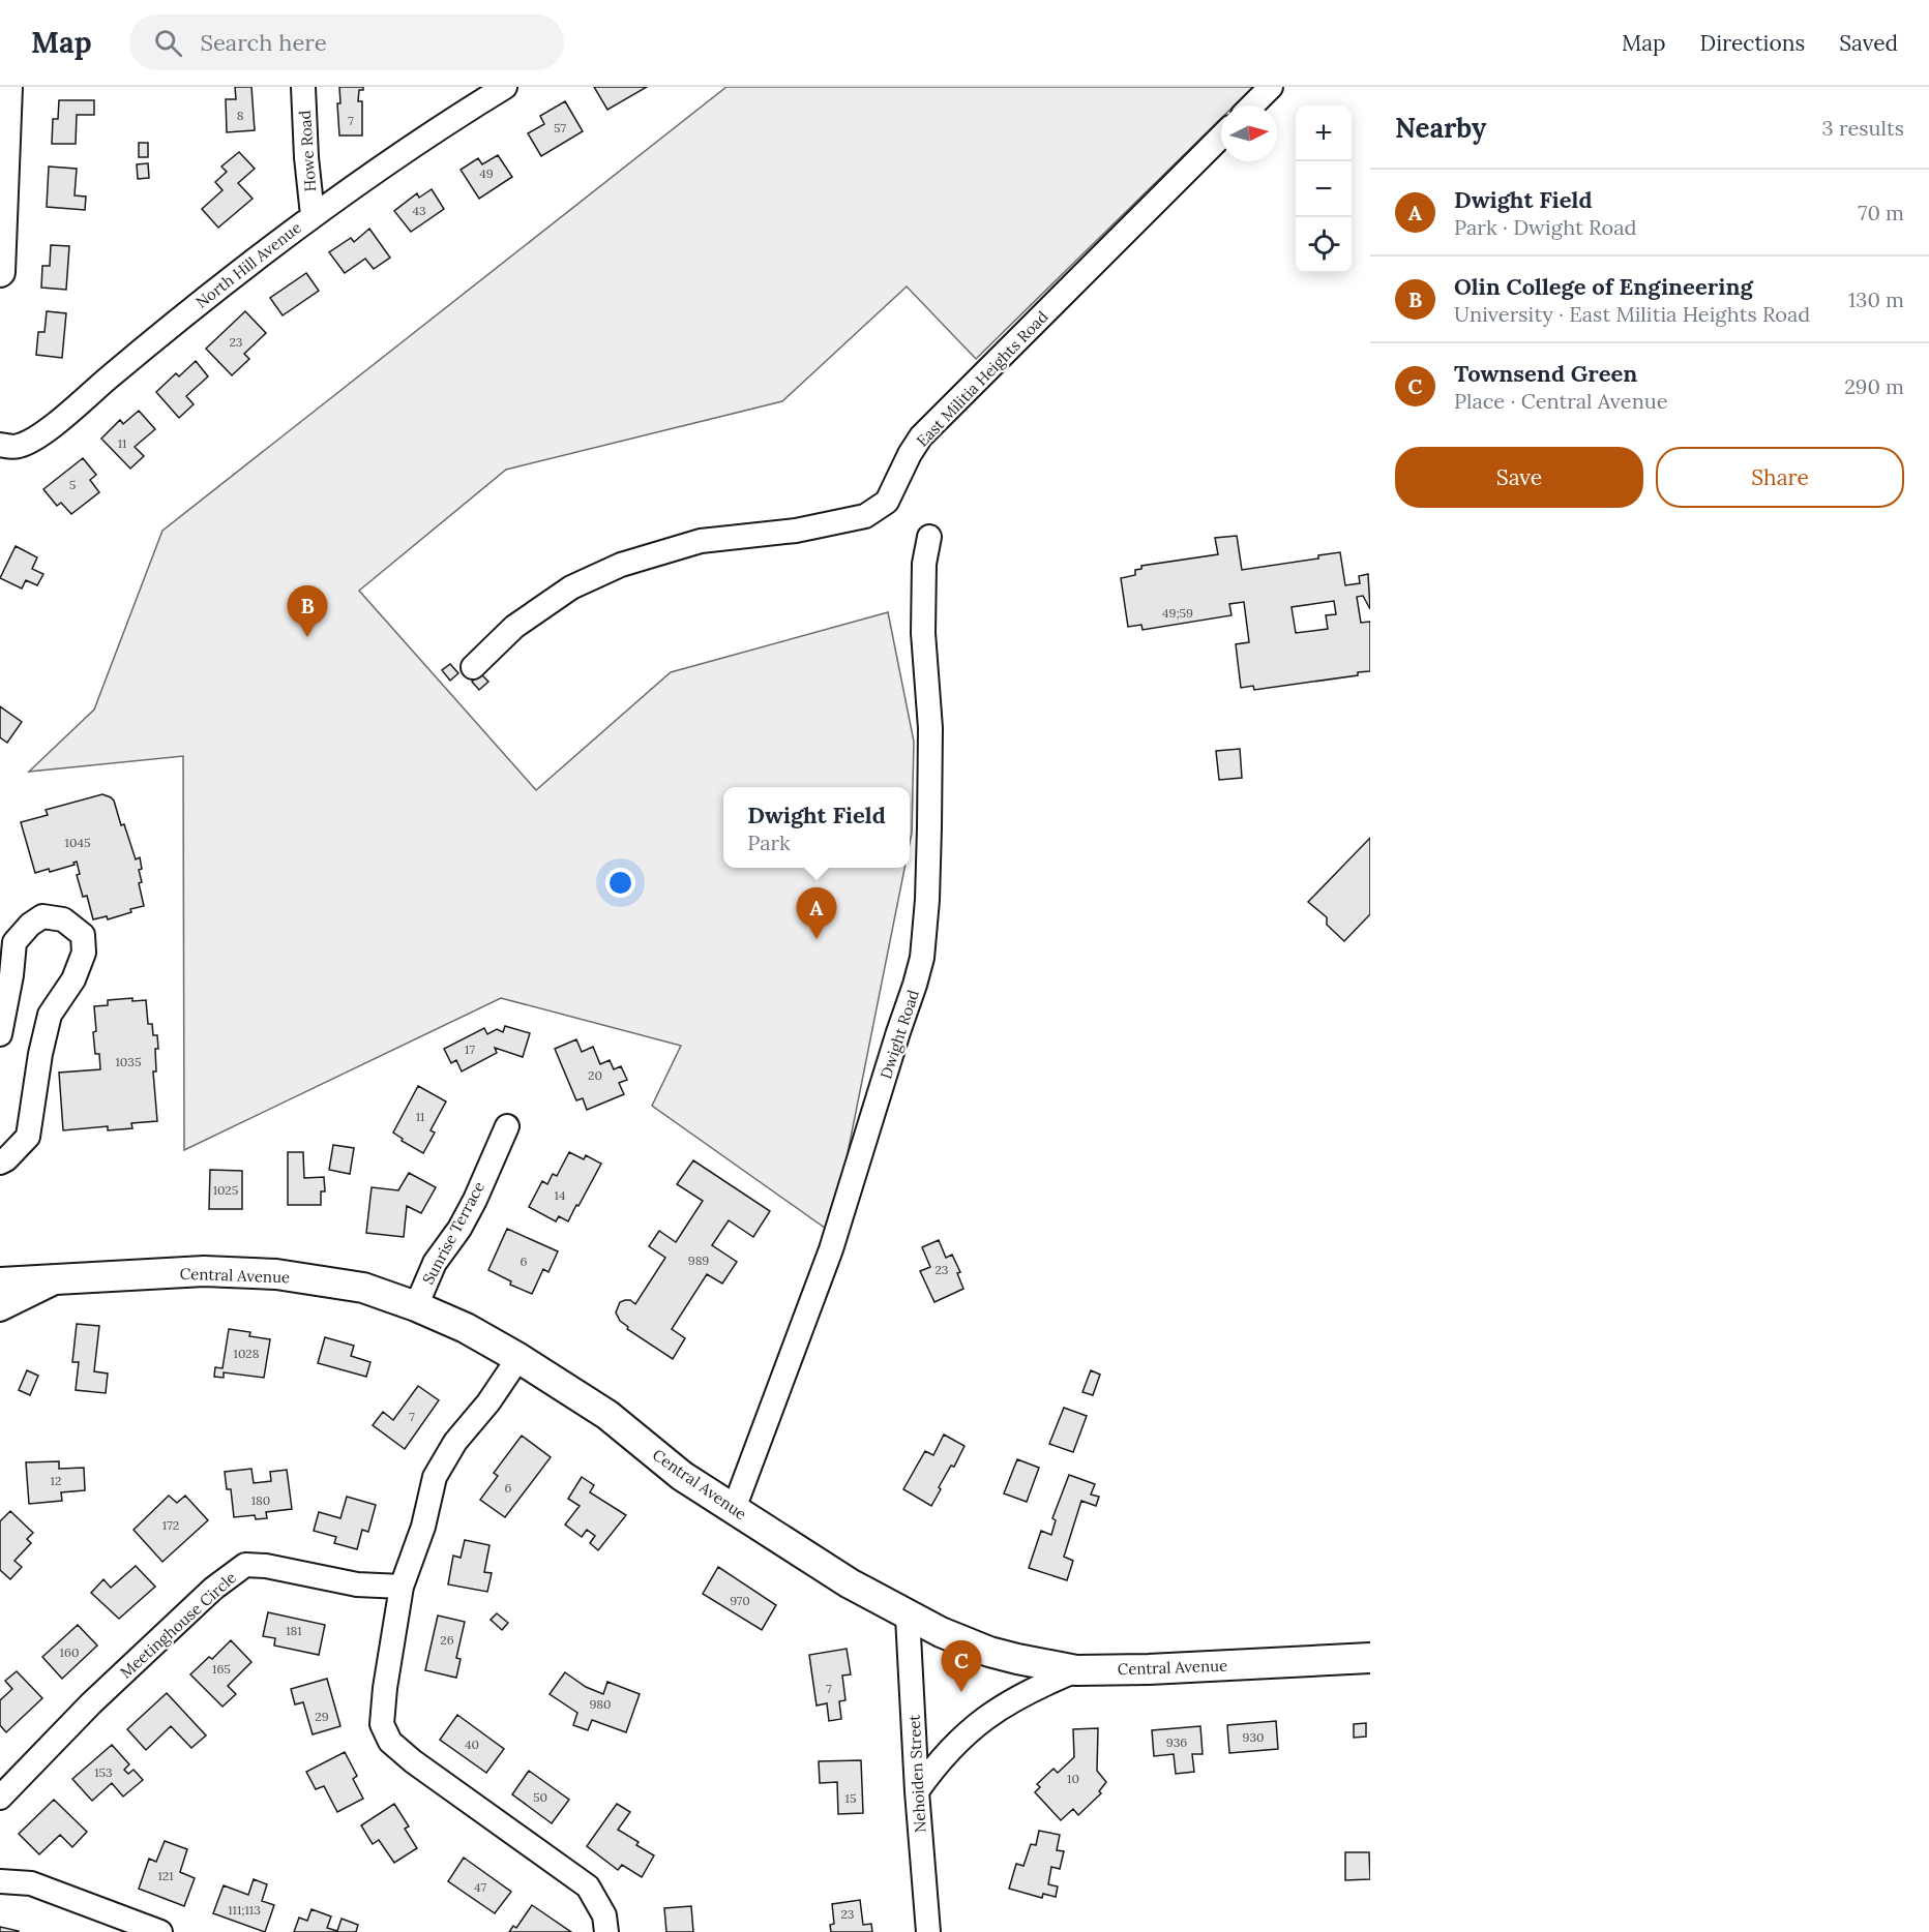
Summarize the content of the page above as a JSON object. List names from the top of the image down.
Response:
{
  "streets": {
    "main road": ["Central Avenue"],
    "street": [
      "Howe Road",
      "North Hill Avenue",
      "East Militia Heights Road",
      "Dwight Road",
      "Sunrise Terrace",
      "Meetinghouse Circle",
      "Nehoiden Street"
    ]
  },
  "crossings": [
    ["Howe Road", "North Hill Avenue"],
    ["Dwight Road", "Central Avenue"],
    ["Sunrise Terrace", "Central Avenue"],
    ["Central Avenue", "Nehoiden Street"]
  ],
  "house_numbers": [
    "8",
    "7",
    "57",
    "49",
    "43",
    "23",
    "11",
    "5",
    "49;59",
    "1045",
    "17",
    "1035",
    "20",
    "11",
    "1025",
    "14",
    "989",
    "6",
    "23",
    "1028",
    "7",
    "12",
    "6",
    "180",
    "172",
    "970",
    "181",
    "26",
    "160",
    "165",
    "7",
    "980",
    "29",
    "930",
    "936",
    "40",
    "153",
    "10",
    "50",
    "15",
    "121",
    "47",
    "111;113",
    "23"
  ],
  "north": "right",
  "page": {
    "header": "Map",
    "search": "Search here",
    "nav": ["Map", "Directions", "Saved"],
    "heading": ["Nearby", "3 results"],
    "map_buttons": ["+", "−"],
    "list": [
      {
        "mark": "A",
        "name": "Dwight Field",
        "note": "Park · Dwight Road",
        "value": "70 m"
      },
      {
        "mark": "B",
        "name": "Olin College of Engineering",
        "note": "University · East Militia Heights Road",
        "value": "130 m"
      },
      {
        "mark": "C",
        "name": "Townsend Green",
        "note": "Place · Central Avenue",
        "value": "290 m"
      }
    ],
    "buttons": ["Save", "Share"],
    "pins": ["B", "A", "C"],
    "popup": ["Dwight Field", "Park"]
  }
}
